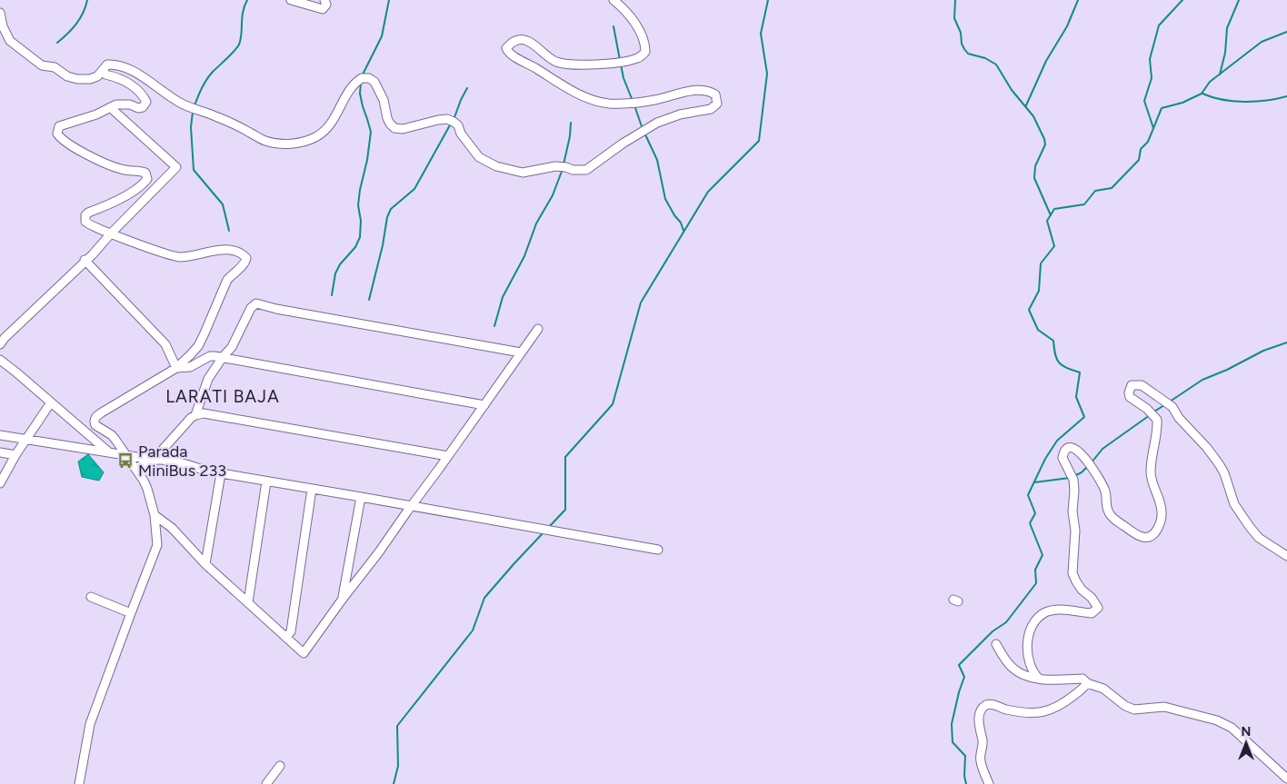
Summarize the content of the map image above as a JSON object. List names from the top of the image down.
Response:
{
  "districts": ["LARATI BAJA"],
  "places": {
    "bus stop": ["Parada MiniBus 233"]
  },
  "north": "top"
}
